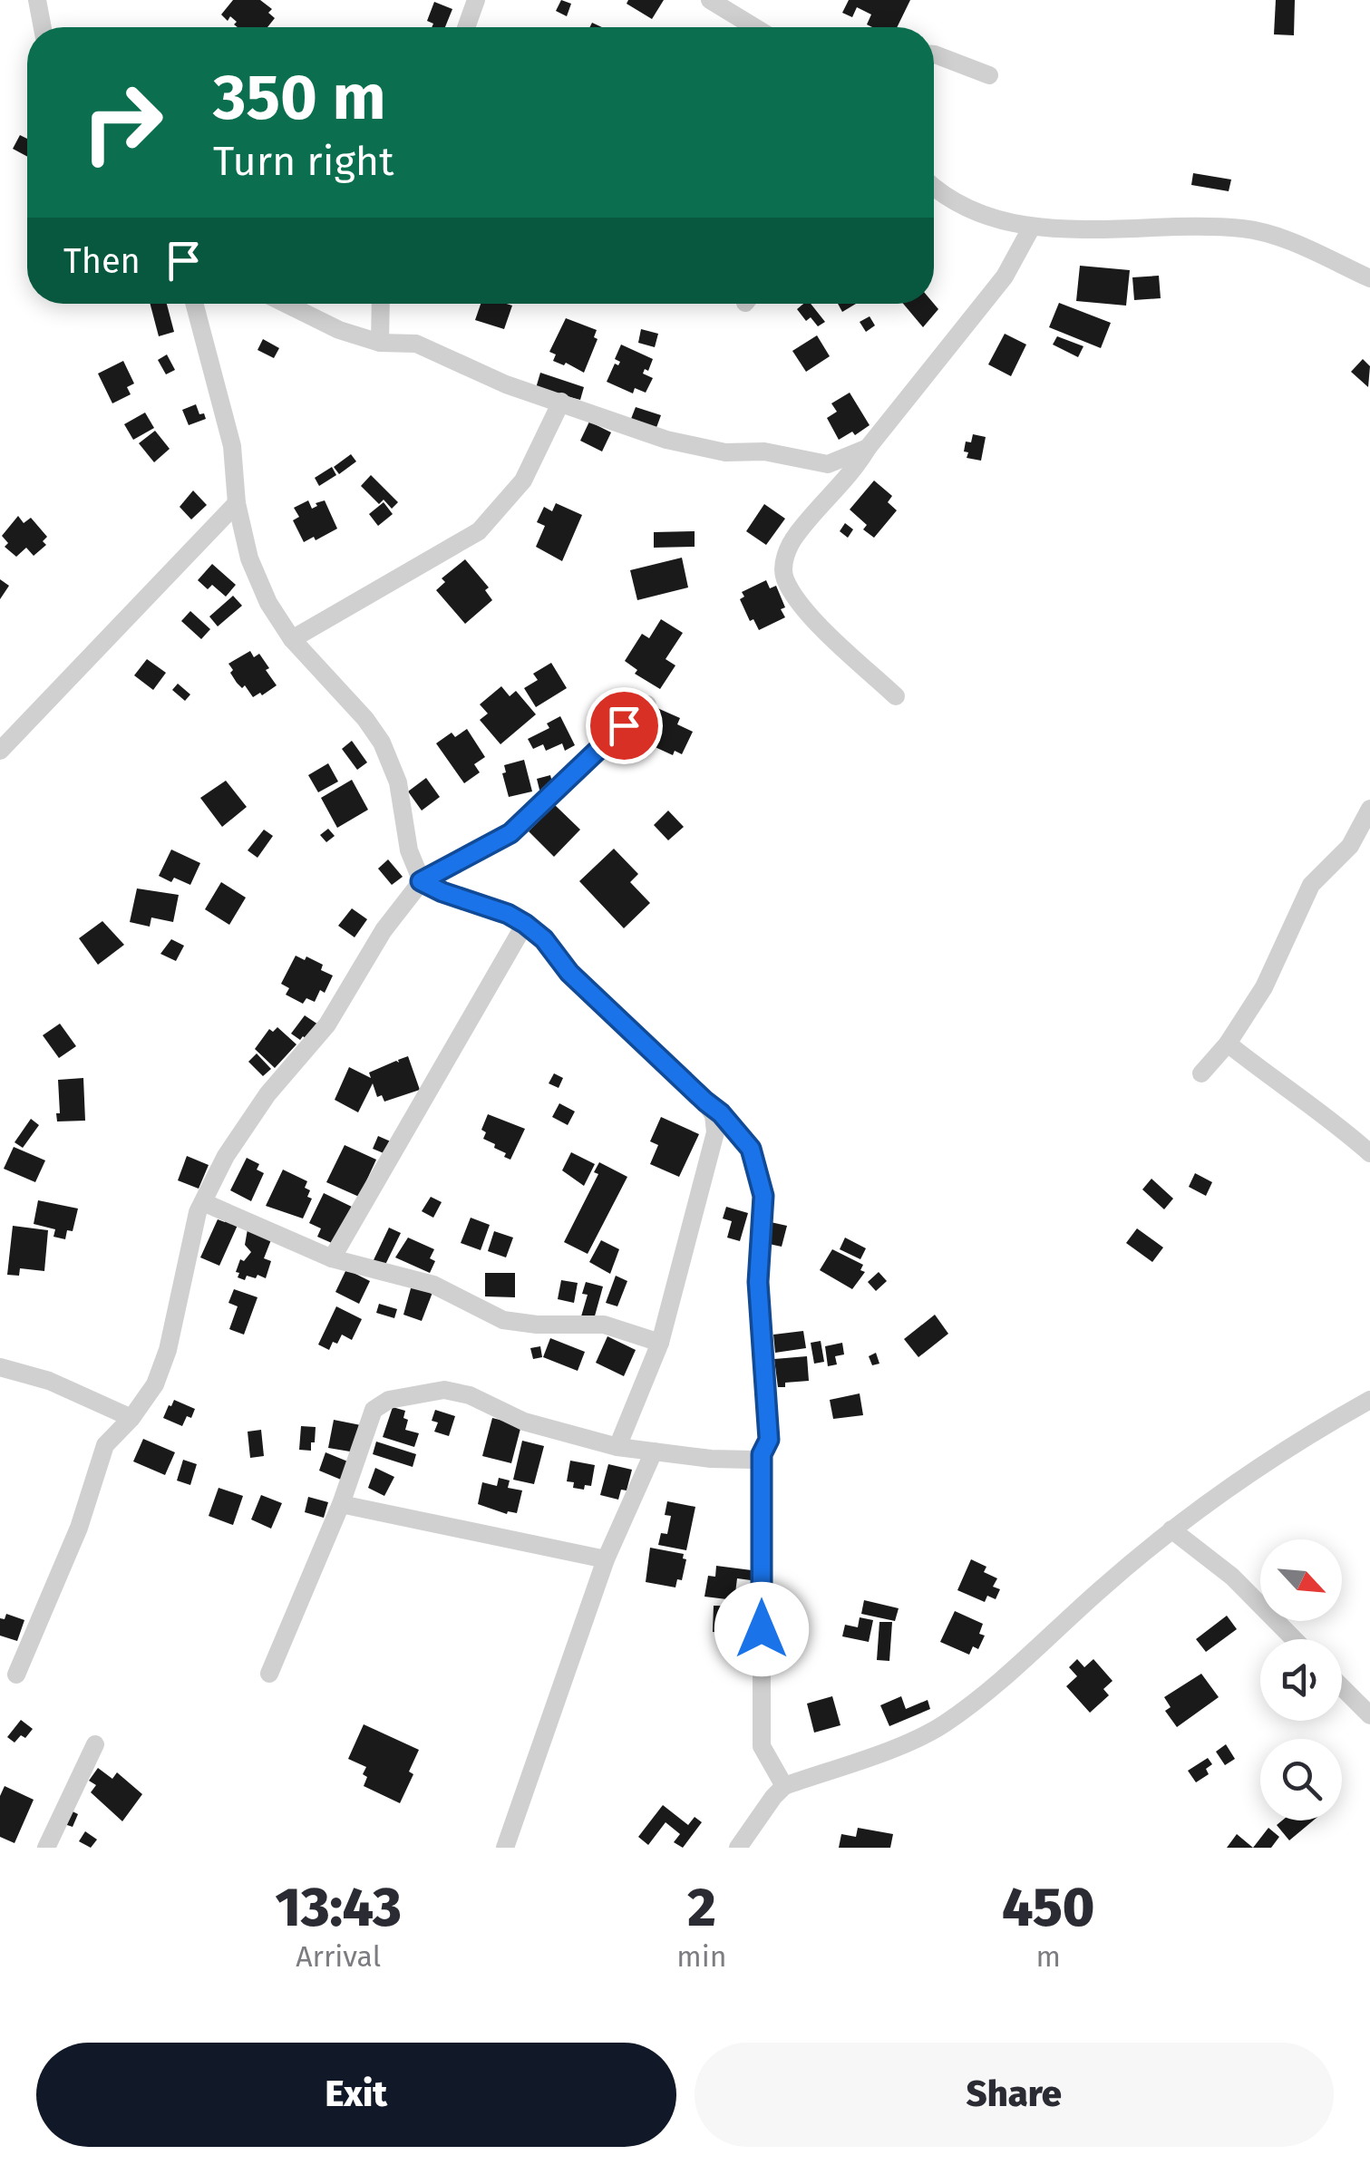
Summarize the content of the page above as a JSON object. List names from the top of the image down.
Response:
{
  "north": "bottom right",
  "page": {
    "turn": ["350 m", "Turn right"],
    "then": "Then",
    "eta": [
      "13:43",
      "Arrival",
      "2",
      "min",
      "450",
      "m"
    ],
    "buttons": ["Exit", "Share"]
  }
}
